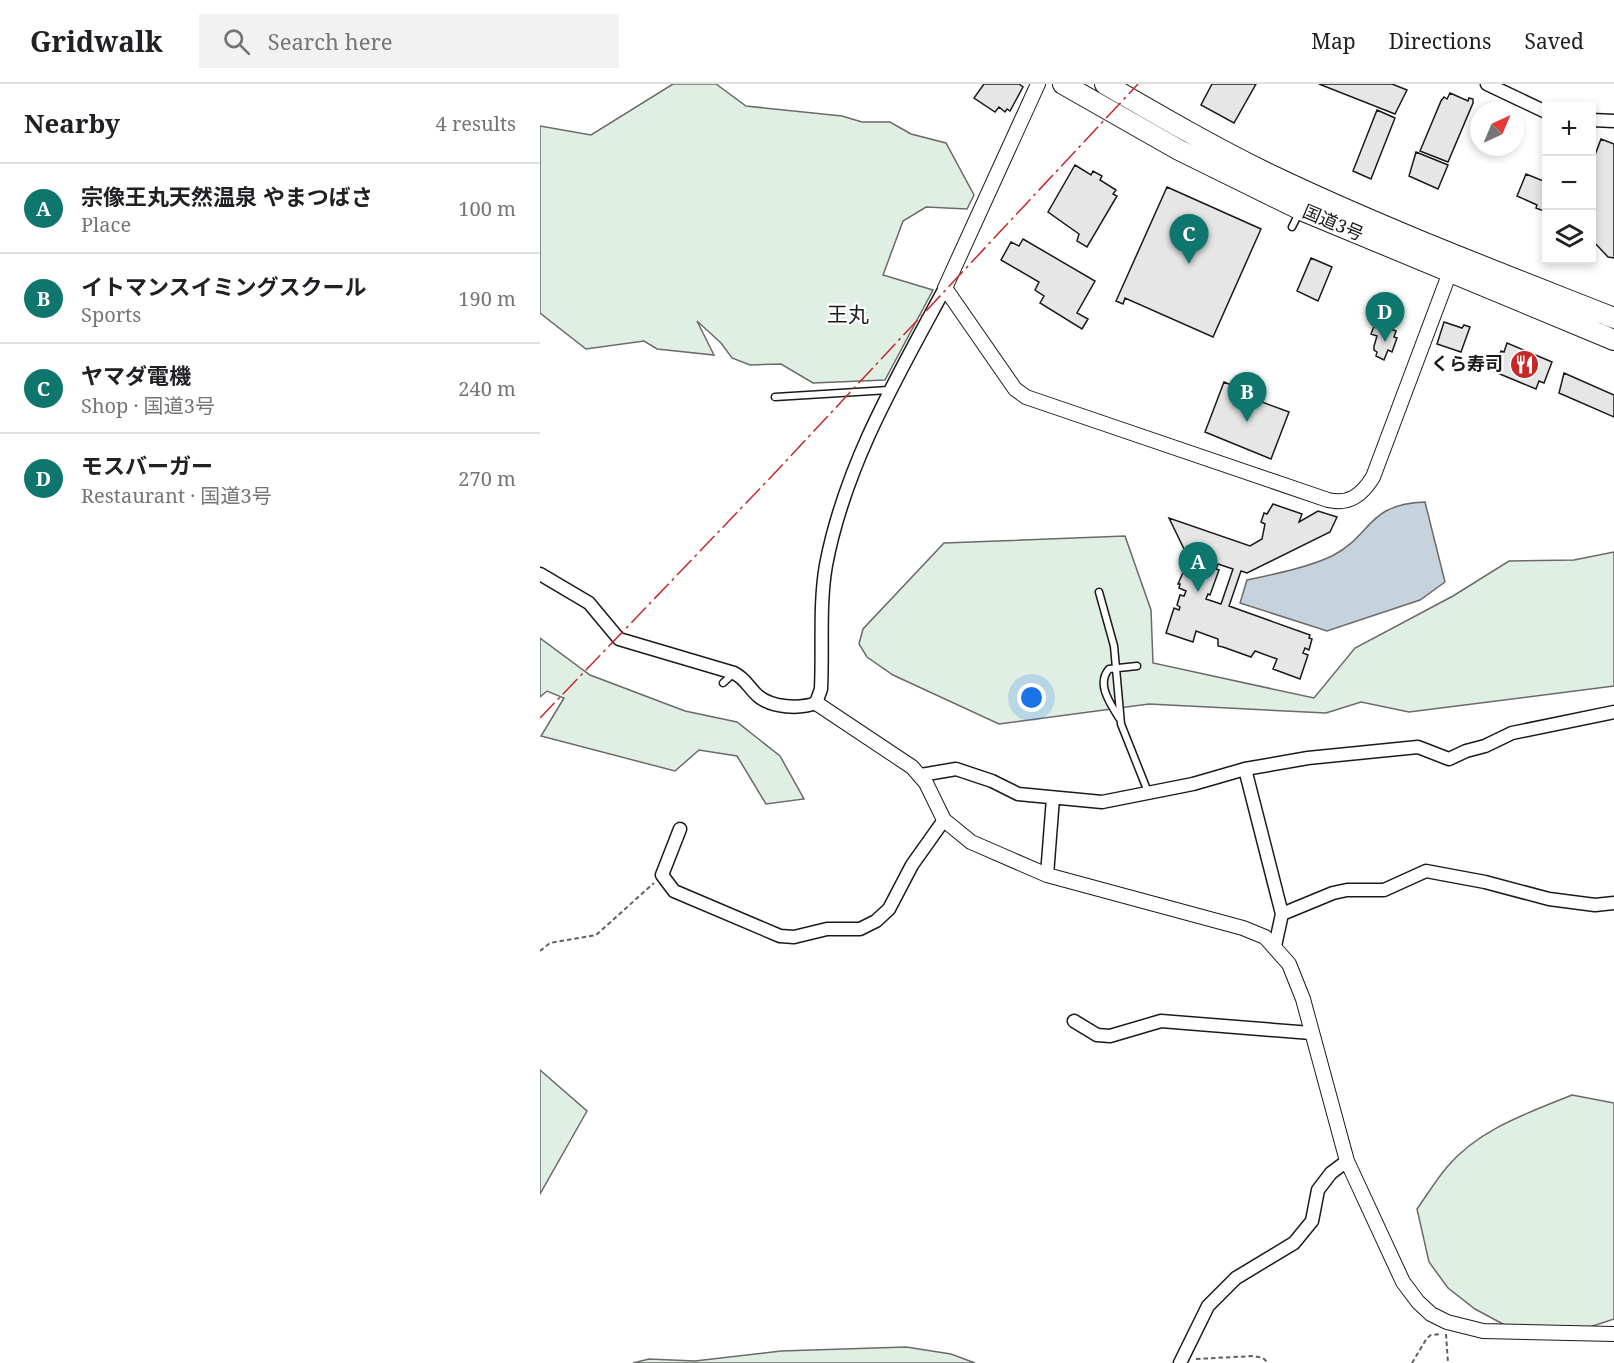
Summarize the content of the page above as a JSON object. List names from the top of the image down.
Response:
{
  "streets": {
    "highway": ["国道3号"]
  },
  "districts": ["王丸"],
  "places": {
    "restaurant": ["くら寿司"]
  },
  "north": "top right",
  "page": {
    "header": "Gridwalk",
    "search": "Search here",
    "nav": ["Map", "Directions", "Saved"],
    "heading": ["Nearby", "4 results"],
    "map_buttons": ["+", "−"],
    "list": [
      {
        "mark": "A",
        "name": "宗像王丸天然温泉 やまつばさ",
        "note": "Place",
        "value": "100 m"
      },
      {
        "mark": "B",
        "name": "イトマンスイミングスクール",
        "note": "Sports",
        "value": "190 m"
      },
      {
        "mark": "C",
        "name": "ヤマダ電機",
        "note": "Shop · 国道3号",
        "value": "240 m"
      },
      {
        "mark": "D",
        "name": "モスバーガー",
        "note": "Restaurant · 国道3号",
        "value": "270 m"
      }
    ],
    "pins": [
      "C",
      "D",
      "B",
      "A"
    ]
  }
}
